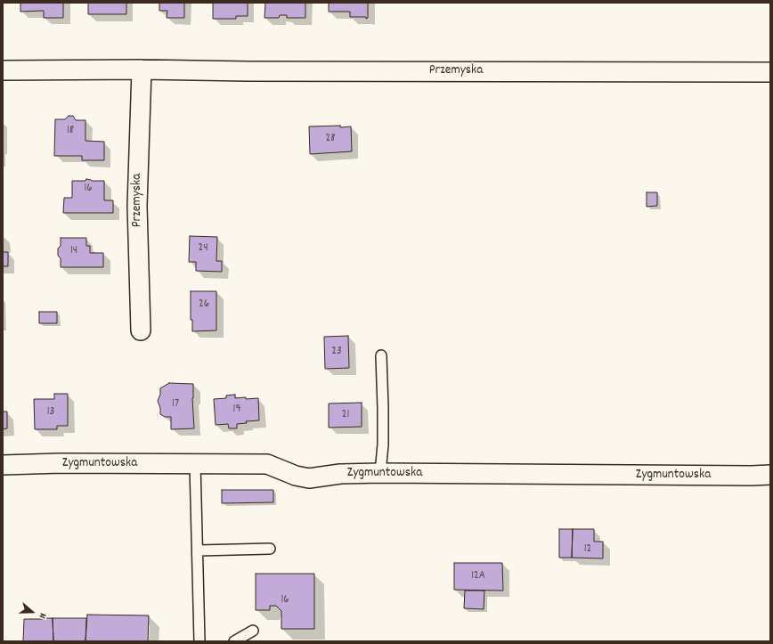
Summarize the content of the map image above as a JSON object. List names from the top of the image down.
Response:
{
  "streets": {
    "street": ["Przemyska", "Zygmuntowska"]
  },
  "house_numbers": [
    "18",
    "28",
    "16",
    "24",
    "14",
    "26",
    "23",
    "17",
    "19",
    "13",
    "21",
    "12",
    "12A",
    "16"
  ],
  "north": "right"
}
